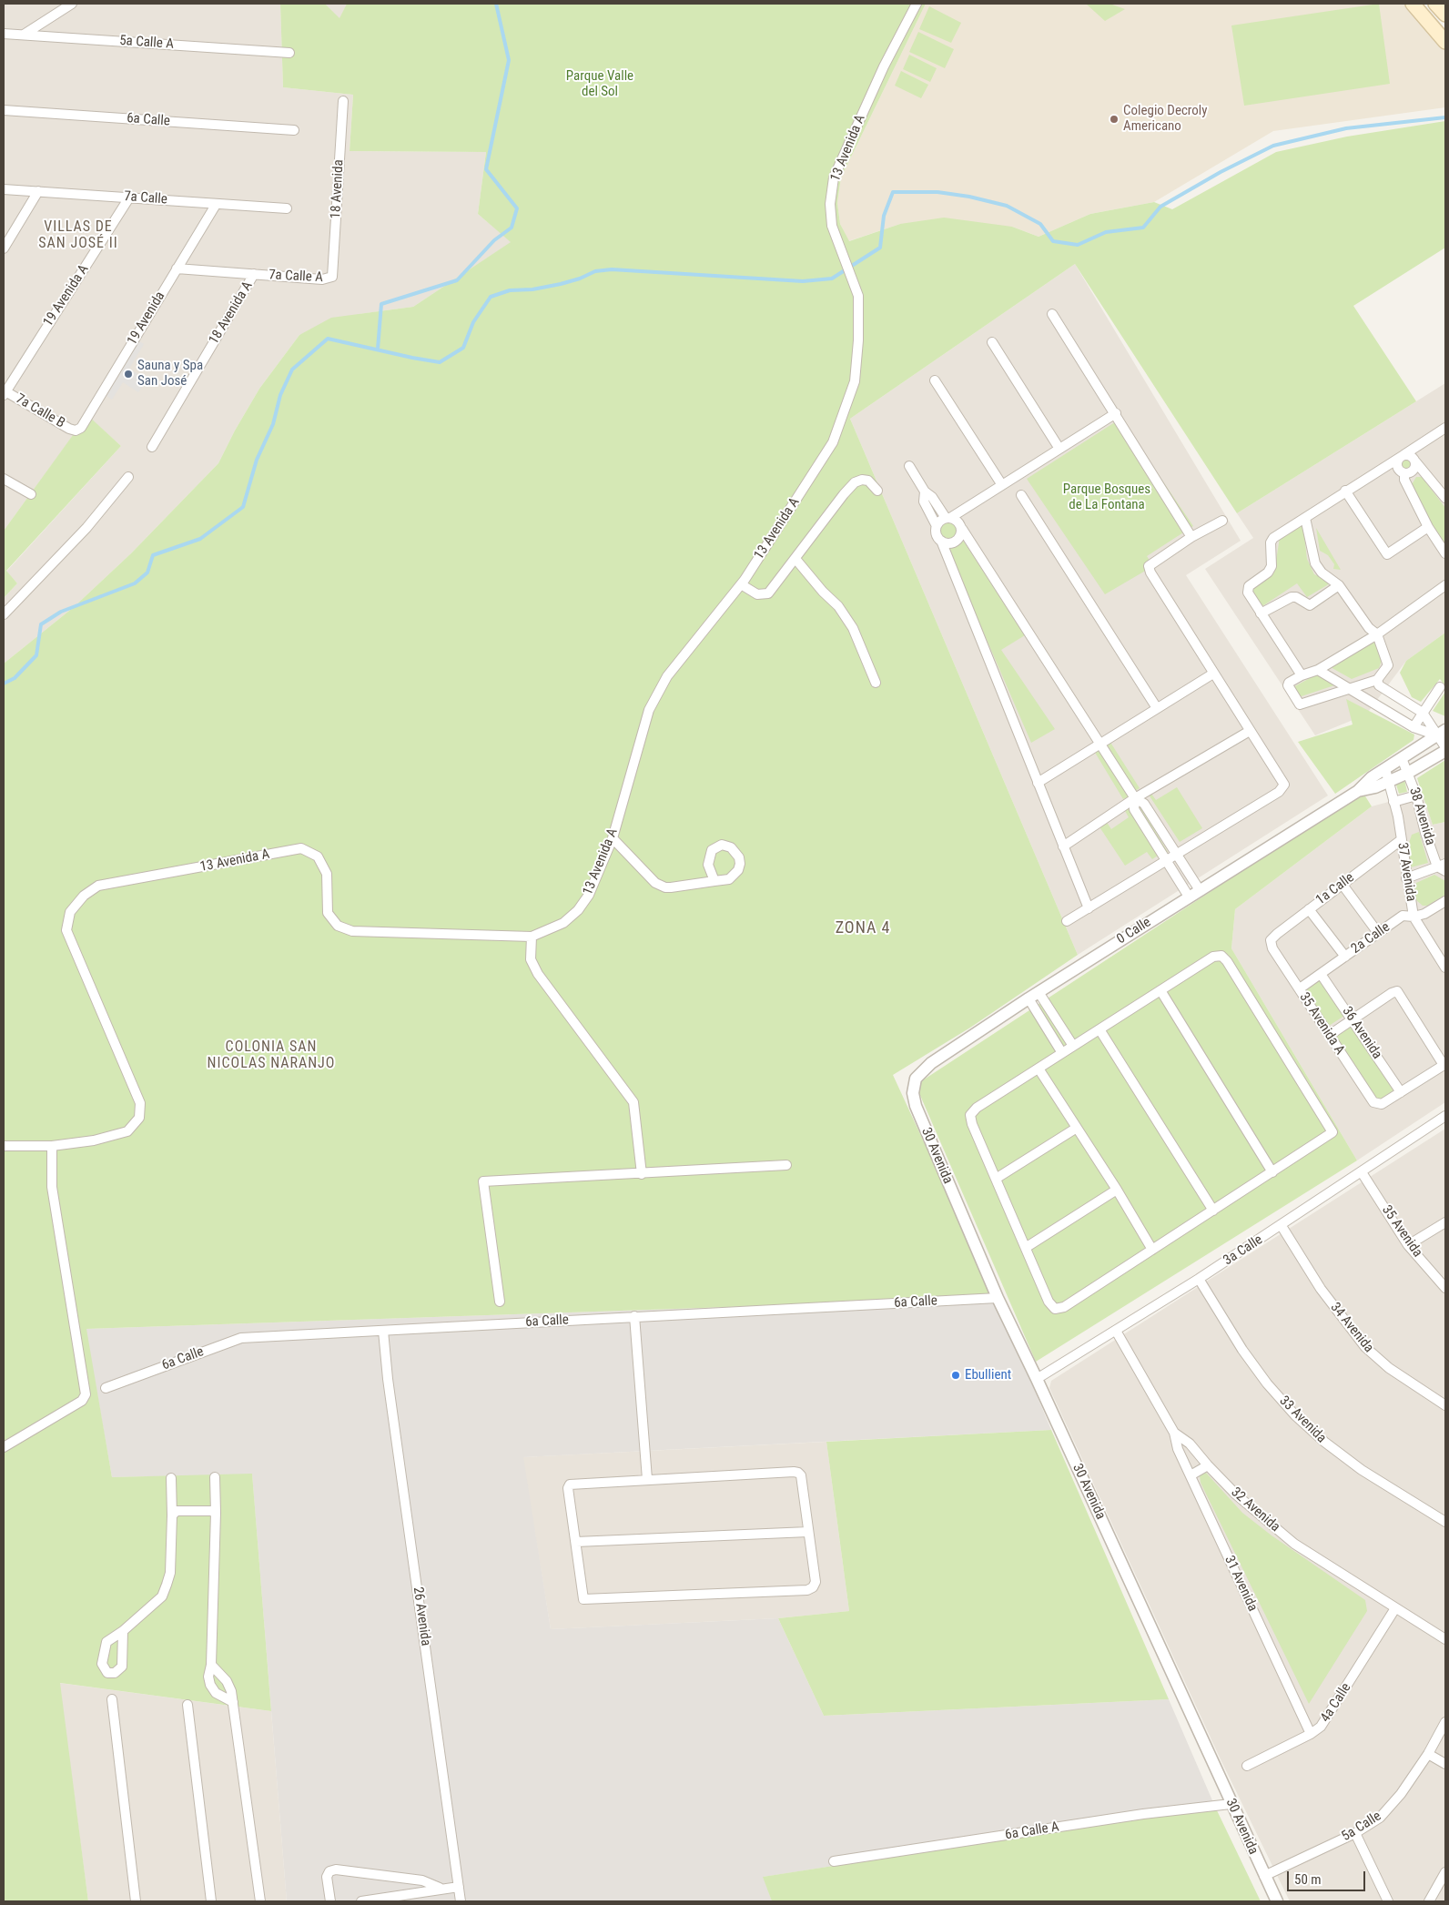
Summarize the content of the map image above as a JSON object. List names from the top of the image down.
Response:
{
  "streets": {
    "street": [
      "5a Calle A",
      "6a Calle",
      "13 Avenida A",
      "18 Avenida",
      "7a Calle",
      "7a Calle A",
      "19 Avenida A",
      "18 Avenida A",
      "19 Avenida",
      "7a Calle B",
      "38 Avenida",
      "37 Avenida",
      "1a Calle",
      "0 Calle",
      "2a Calle",
      "35 Avenida A",
      "36 Avenida",
      "30 Avenida",
      "35 Avenida",
      "3a Calle",
      "34 Avenida",
      "33 Avenida",
      "32 Avenida",
      "31 Avenida",
      "26 Avenida",
      "4a Calle",
      "5a Calle",
      "6a Calle A"
    ]
  },
  "crossings": [
    ["6a Calle", "30 Avenida"],
    ["6a Calle", "26 Avenida"],
    ["18 Avenida", "7a Calle A"],
    ["7a Calle", "19 Avenida A"],
    ["7a Calle", "19 Avenida"],
    ["7a Calle A", "18 Avenida A"],
    ["7a Calle A", "19 Avenida"],
    ["19 Avenida A", "7a Calle B"],
    ["19 Avenida", "7a Calle B"],
    ["38 Avenida", "0 Calle"],
    ["37 Avenida", "1a Calle"],
    ["37 Avenida", "0 Calle"],
    ["37 Avenida", "2a Calle"],
    ["1a Calle", "35 Avenida A"],
    ["0 Calle", "30 Avenida"],
    ["2a Calle", "35 Avenida A"],
    ["2a Calle", "36 Avenida"],
    ["35 Avenida A", "36 Avenida"],
    ["30 Avenida", "3a Calle"],
    ["30 Avenida", "5a Calle"],
    ["30 Avenida", "6a Calle A"],
    ["35 Avenida", "3a Calle"],
    ["3a Calle", "34 Avenida"],
    ["3a Calle", "33 Avenida"],
    ["3a Calle", "32 Avenida"],
    ["32 Avenida", "31 Avenida"],
    ["32 Avenida", "4a Calle"],
    ["31 Avenida", "4a Calle"]
  ],
  "districts": ["VILLAS DE SAN JOSÉ II", "ZONA 4", "COLONIA SAN NICOLAS NARANJO"],
  "parks": ["Parque Valle del Sol", "Parque Bosques de La Fontana"],
  "places": ["Colegio Decroly Americano", "Sauna y Spa San José", "Ebullient"],
  "scale_bar": "50 m"
}
